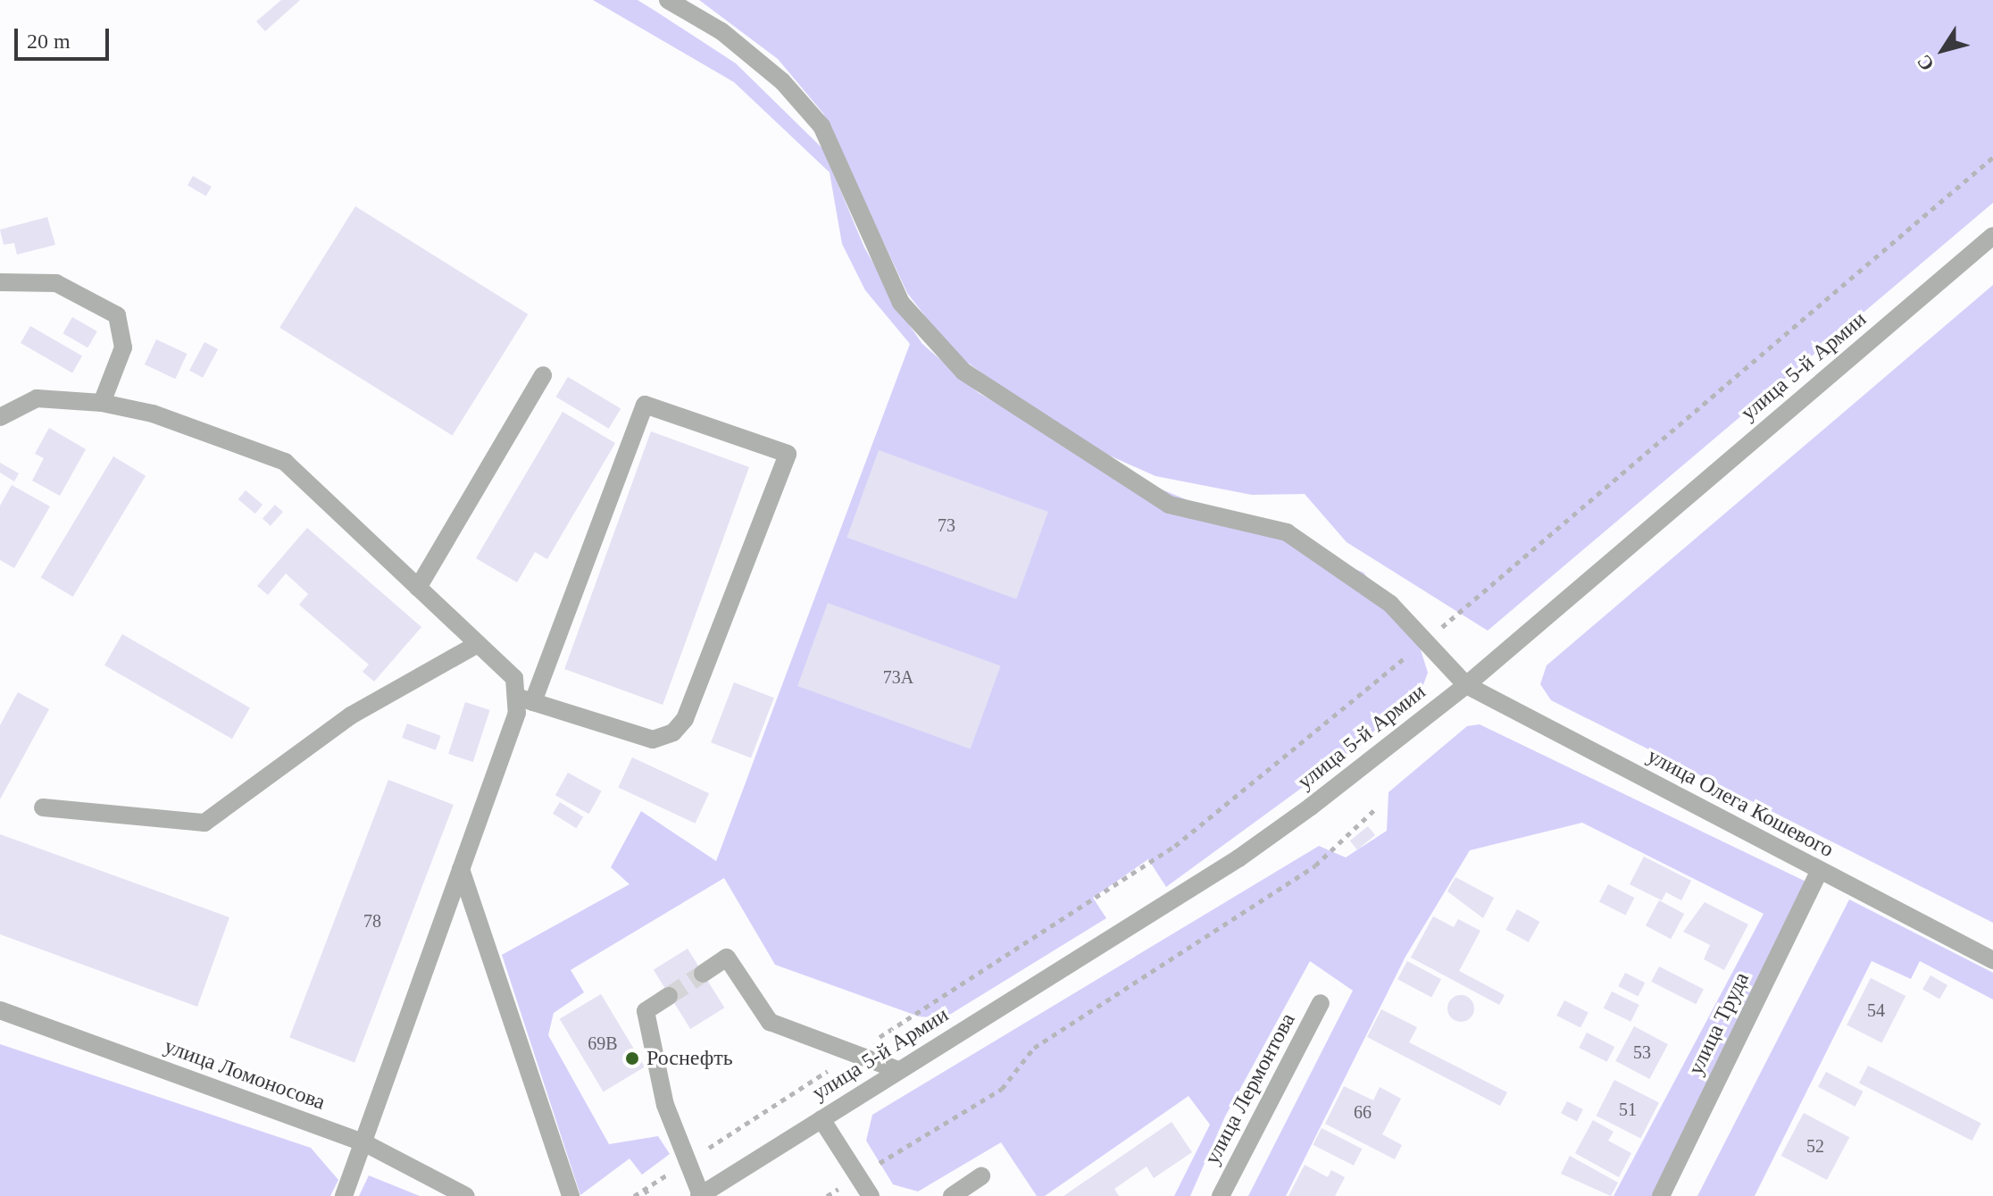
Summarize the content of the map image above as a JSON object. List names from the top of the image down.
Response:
{
  "streets": {
    "street": [
      "улица 5-й Армии",
      "улица Олега Кошевого",
      "улица Труда",
      "улица Ломоносова",
      "улица Лермонтова"
    ]
  },
  "crossings": [
    ["улица 5-й Армии", "улица Олега Кошевого"],
    ["улица Олега Кошевого", "улица Труда"]
  ],
  "places": ["Роснефть"],
  "house_numbers": [
    "73",
    "73А",
    "78",
    "54",
    "69В",
    "53",
    "51",
    "66",
    "52"
  ],
  "scale_bar": "20 m",
  "north": "bottom left"
}
